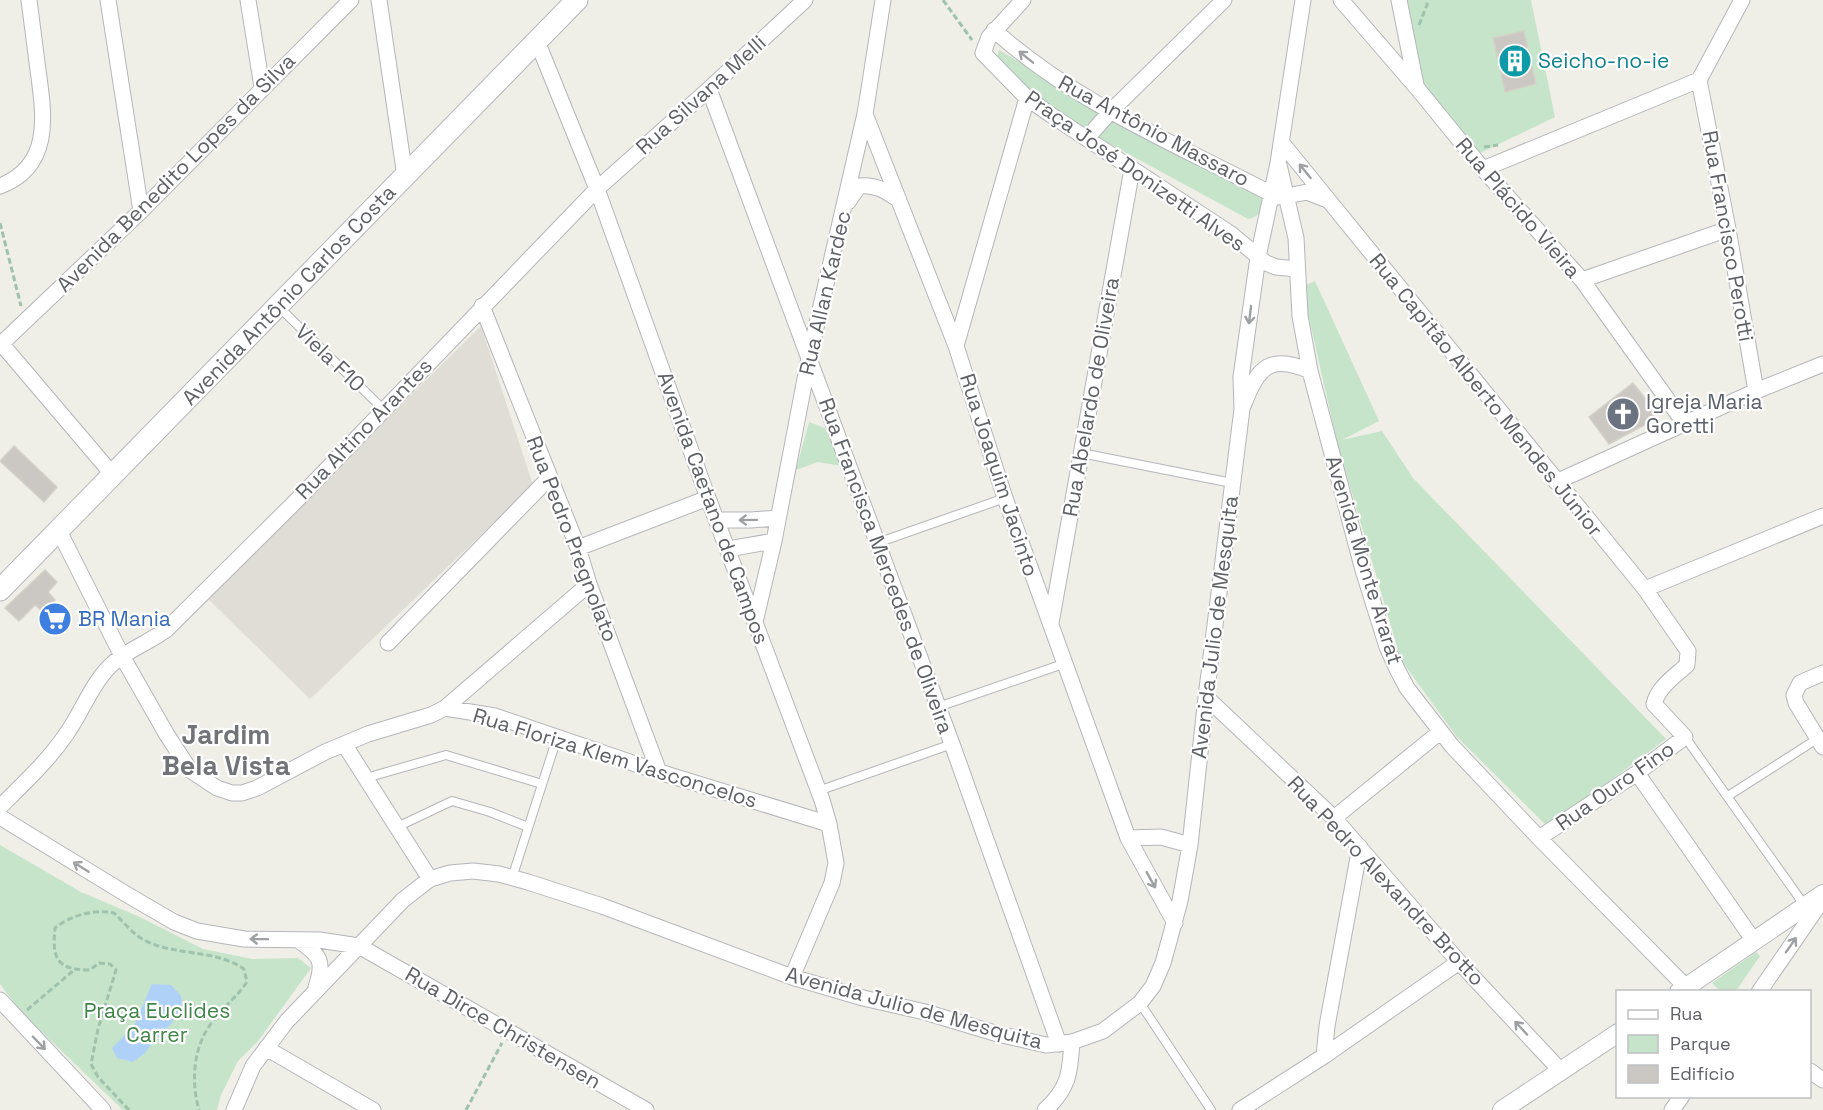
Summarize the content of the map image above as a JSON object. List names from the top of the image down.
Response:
{
  "streets": {
    "main road": ["Avenida Antônio Carlos Costa"],
    "street": [
      "Rua Silvana Melli",
      "Rua Antônio Massaro",
      "Praça José Donizetti Alves",
      "Avenida Benedito Lopes da Silva",
      "Rua Plácido Vieira",
      "Rua Francisco Perotti",
      "Rua Allan Kardec",
      "Rua Capitão Alberto Mendes Júnior",
      "Rua Abelardo de Oliveira",
      "Rua Altino Arantes",
      "Rua Joaquim Jacinto",
      "Avenida Caetano de Campos",
      "Rua Pedro Pregnolato",
      "Avenida Monte Ararat",
      "Rua Francisca Mercedes de Oliveira",
      "Avenida Julio de Mesquita",
      "Rua Floriza Klem Vasconcelos",
      "Rua Ouro Fino",
      "Rua Pedro Alexandre Brotto",
      "Rua Dirce Christensen"
    ],
    "lane": ["Viela F10"]
  },
  "crossings": [
    ["Rua Silvana Melli", "Rua Altino Arantes"],
    ["Rua Silvana Melli", "Avenida Caetano de Campos"],
    ["Rua Silvana Melli", "Rua Francisca Mercedes de Oliveira"],
    ["Rua Antônio Massaro", "Avenida Monte Ararat"],
    ["Rua Antônio Massaro", "Avenida Julio de Mesquita"],
    ["Praça José Donizetti Alves", "Rua Abelardo de Oliveira"],
    ["Praça José Donizetti Alves", "Avenida Monte Ararat"],
    ["Praça José Donizetti Alves", "Avenida Julio de Mesquita"],
    ["Rua Allan Kardec", "Rua Joaquim Jacinto"],
    ["Rua Allan Kardec", "Avenida Caetano de Campos"],
    ["Rua Allan Kardec", "Rua Francisca Mercedes de Oliveira"],
    ["Avenida Antônio Carlos Costa", "Viela F10"],
    ["Avenida Antônio Carlos Costa", "Avenida Caetano de Campos"],
    ["Avenida Antônio Carlos Costa", "Rua Floriza Klem Vasconcelos"],
    ["Viela F10", "Rua Altino Arantes"],
    ["Rua Capitão Alberto Mendes Júnior", "Avenida Julio de Mesquita"],
    ["Rua Capitão Alberto Mendes Júnior", "Rua Ouro Fino"],
    ["Rua Abelardo de Oliveira", "Rua Joaquim Jacinto"],
    ["Rua Altino Arantes", "Avenida Caetano de Campos"],
    ["Rua Altino Arantes", "Rua Pedro Pregnolato"],
    ["Rua Altino Arantes", "Rua Floriza Klem Vasconcelos"],
    ["Rua Joaquim Jacinto", "Avenida Julio de Mesquita"],
    ["Avenida Caetano de Campos", "Avenida Julio de Mesquita"],
    ["Avenida Caetano de Campos", "Rua Floriza Klem Vasconcelos"],
    ["Rua Pedro Pregnolato", "Rua Floriza Klem Vasconcelos"],
    ["Avenida Monte Ararat", "Avenida Julio de Mesquita"],
    ["Avenida Monte Ararat", "Rua Ouro Fino"],
    ["Rua Francisca Mercedes de Oliveira", "Avenida Julio de Mesquita"],
    ["Avenida Julio de Mesquita", "Rua Pedro Alexandre Brotto"],
    ["Avenida Julio de Mesquita", "Rua Dirce Christensen"]
  ],
  "one_way": ["Rua Antônio Massaro"],
  "districts": ["Jardim Bela Vista"],
  "parks": ["Praça Euclides Carrer"],
  "places": {
    "building": ["Seicho-no-ie"],
    "church": ["Igreja Maria Goretti"],
    "supermarket": ["BR Mania"]
  },
  "legend": ["Rua", "Parque", "Edifício"]
}
